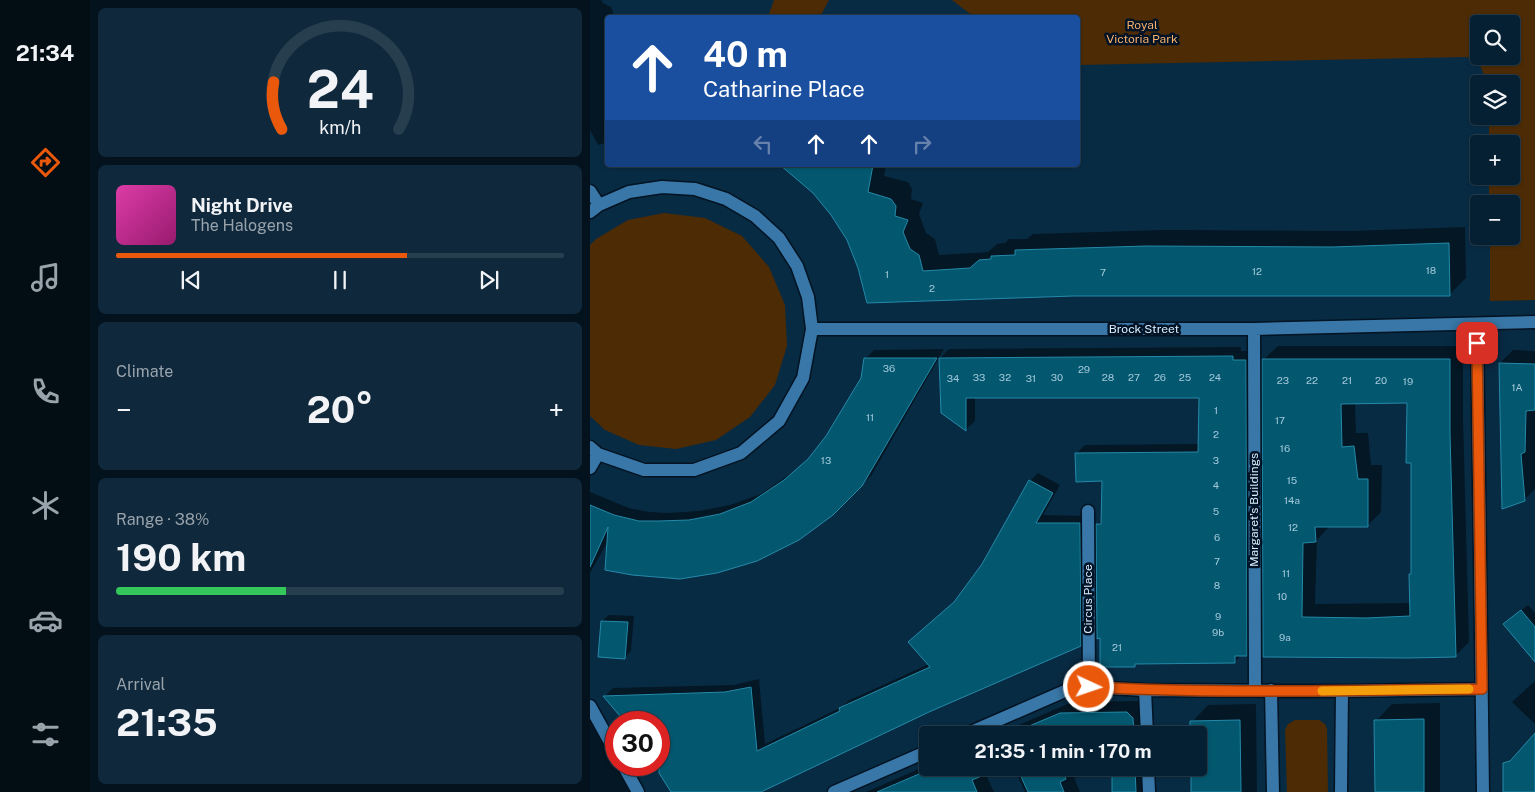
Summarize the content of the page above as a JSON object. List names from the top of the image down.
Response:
{
  "streets": {
    "street": ["Brock Street", "Margaret's Buildings", "Circus Place"]
  },
  "crossings": [
    ["Brock Street", "Margaret's Buildings"]
  ],
  "parks": ["Royal Victoria Park"],
  "house_numbers": [
    "18",
    "12",
    "7",
    "1",
    "2",
    "36",
    "29",
    "33",
    "32",
    "30",
    "28",
    "27",
    "26",
    "25",
    "24",
    "34",
    "31",
    "23",
    "22",
    "21",
    "20",
    "19",
    "1A",
    "1",
    "11",
    "17",
    "2",
    "16",
    "13",
    "3",
    "15",
    "4",
    "14a",
    "5",
    "12",
    "6",
    "7",
    "11",
    "8",
    "10",
    "9",
    "9b",
    "9a",
    "21"
  ],
  "page": {
    "tabs": "21:34",
    "map_buttons": ["+", "−"],
    "turn": ["40 m", "Catharine Place"],
    "song": ["Night Drive", "The Halogens"],
    "tile": [
      "Climate",
      ["Range · 38%", "190 km"],
      ["Arrival", "21:35"]
    ],
    "heat": ["−", "20°", "+"],
    "limit": "30",
    "trip": "21:35 · 1 min · 170 m",
    "gauge": ["24", "km/h"]
  }
}
